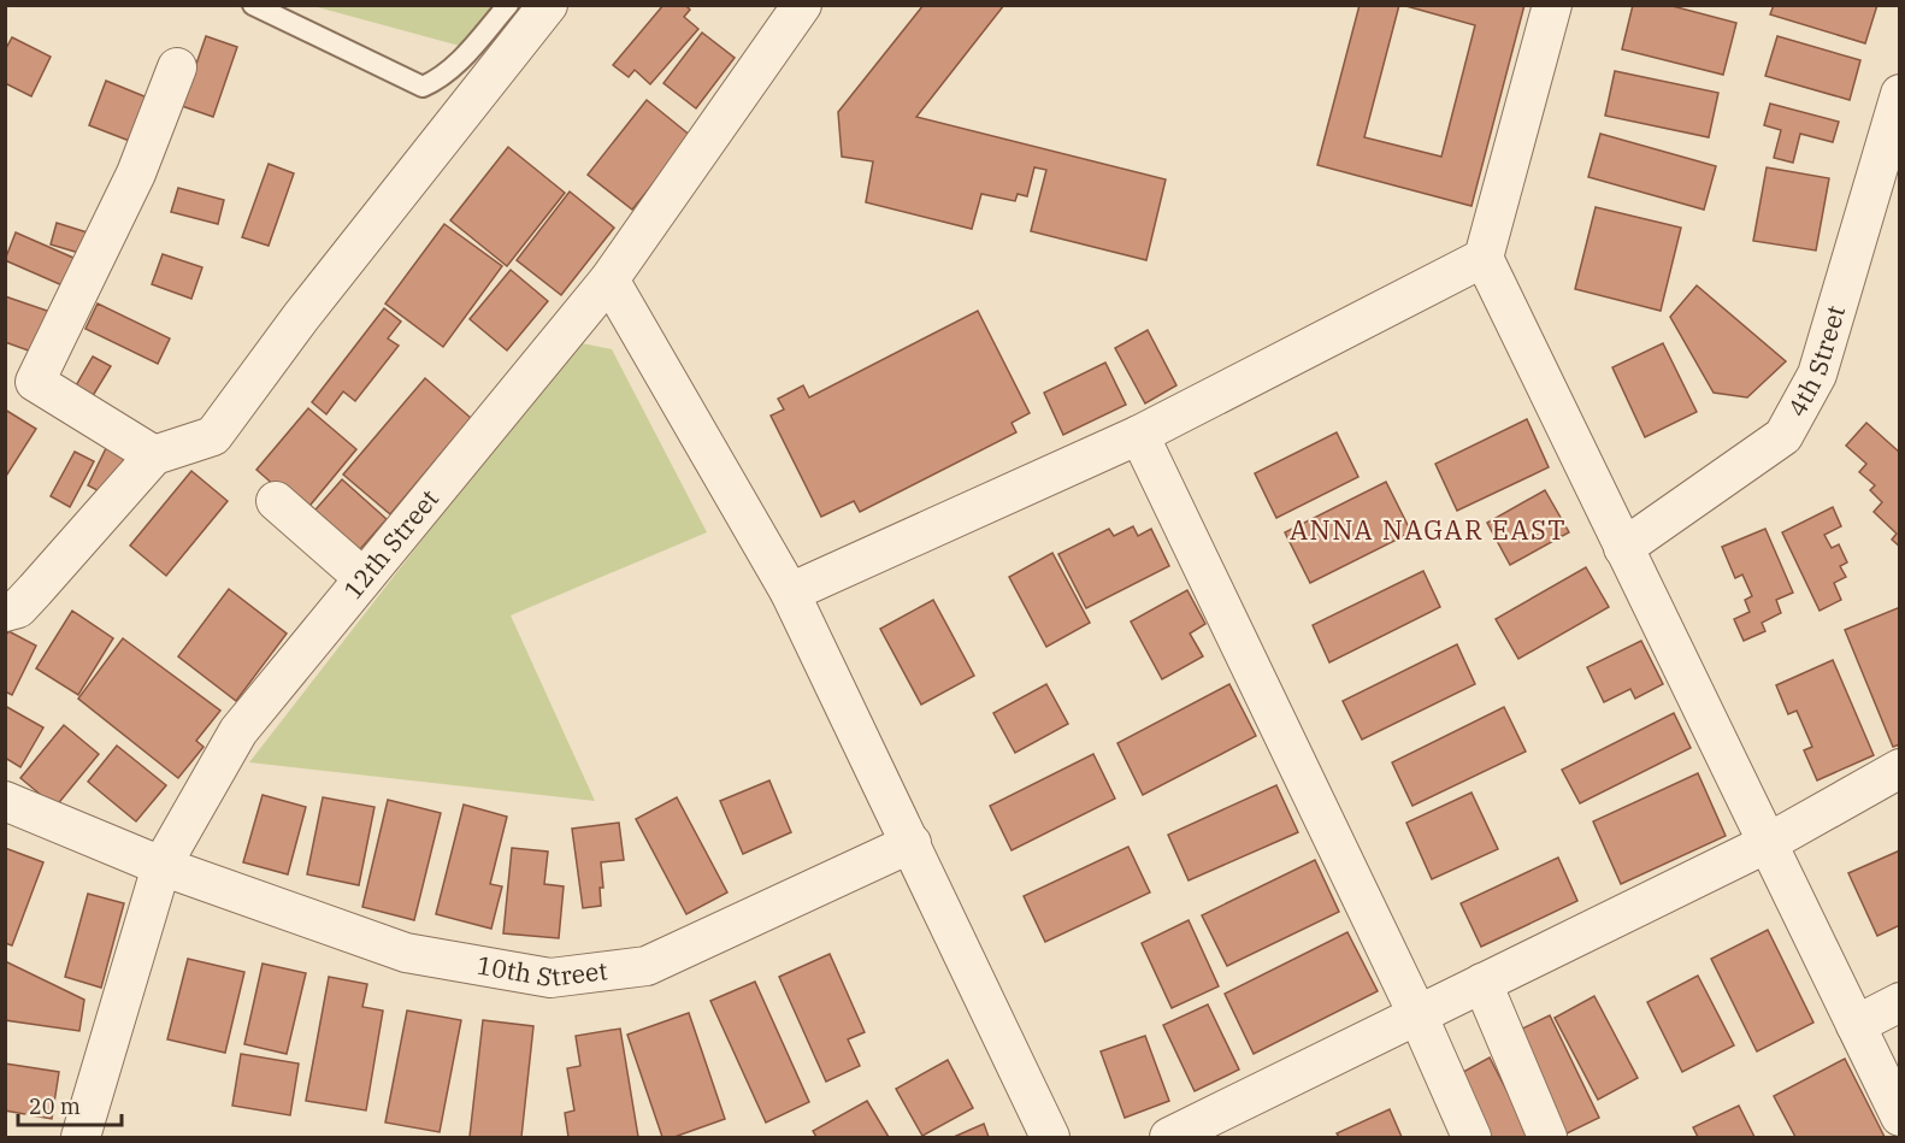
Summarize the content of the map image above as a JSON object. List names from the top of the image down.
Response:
{
  "streets": {
    "street": ["4th Street", "12th Street", "10th Street"]
  },
  "crossings": [
    ["12th Street", "10th Street"]
  ],
  "districts": ["ANNA NAGAR EAST"],
  "scale_bar": "20 m"
}
